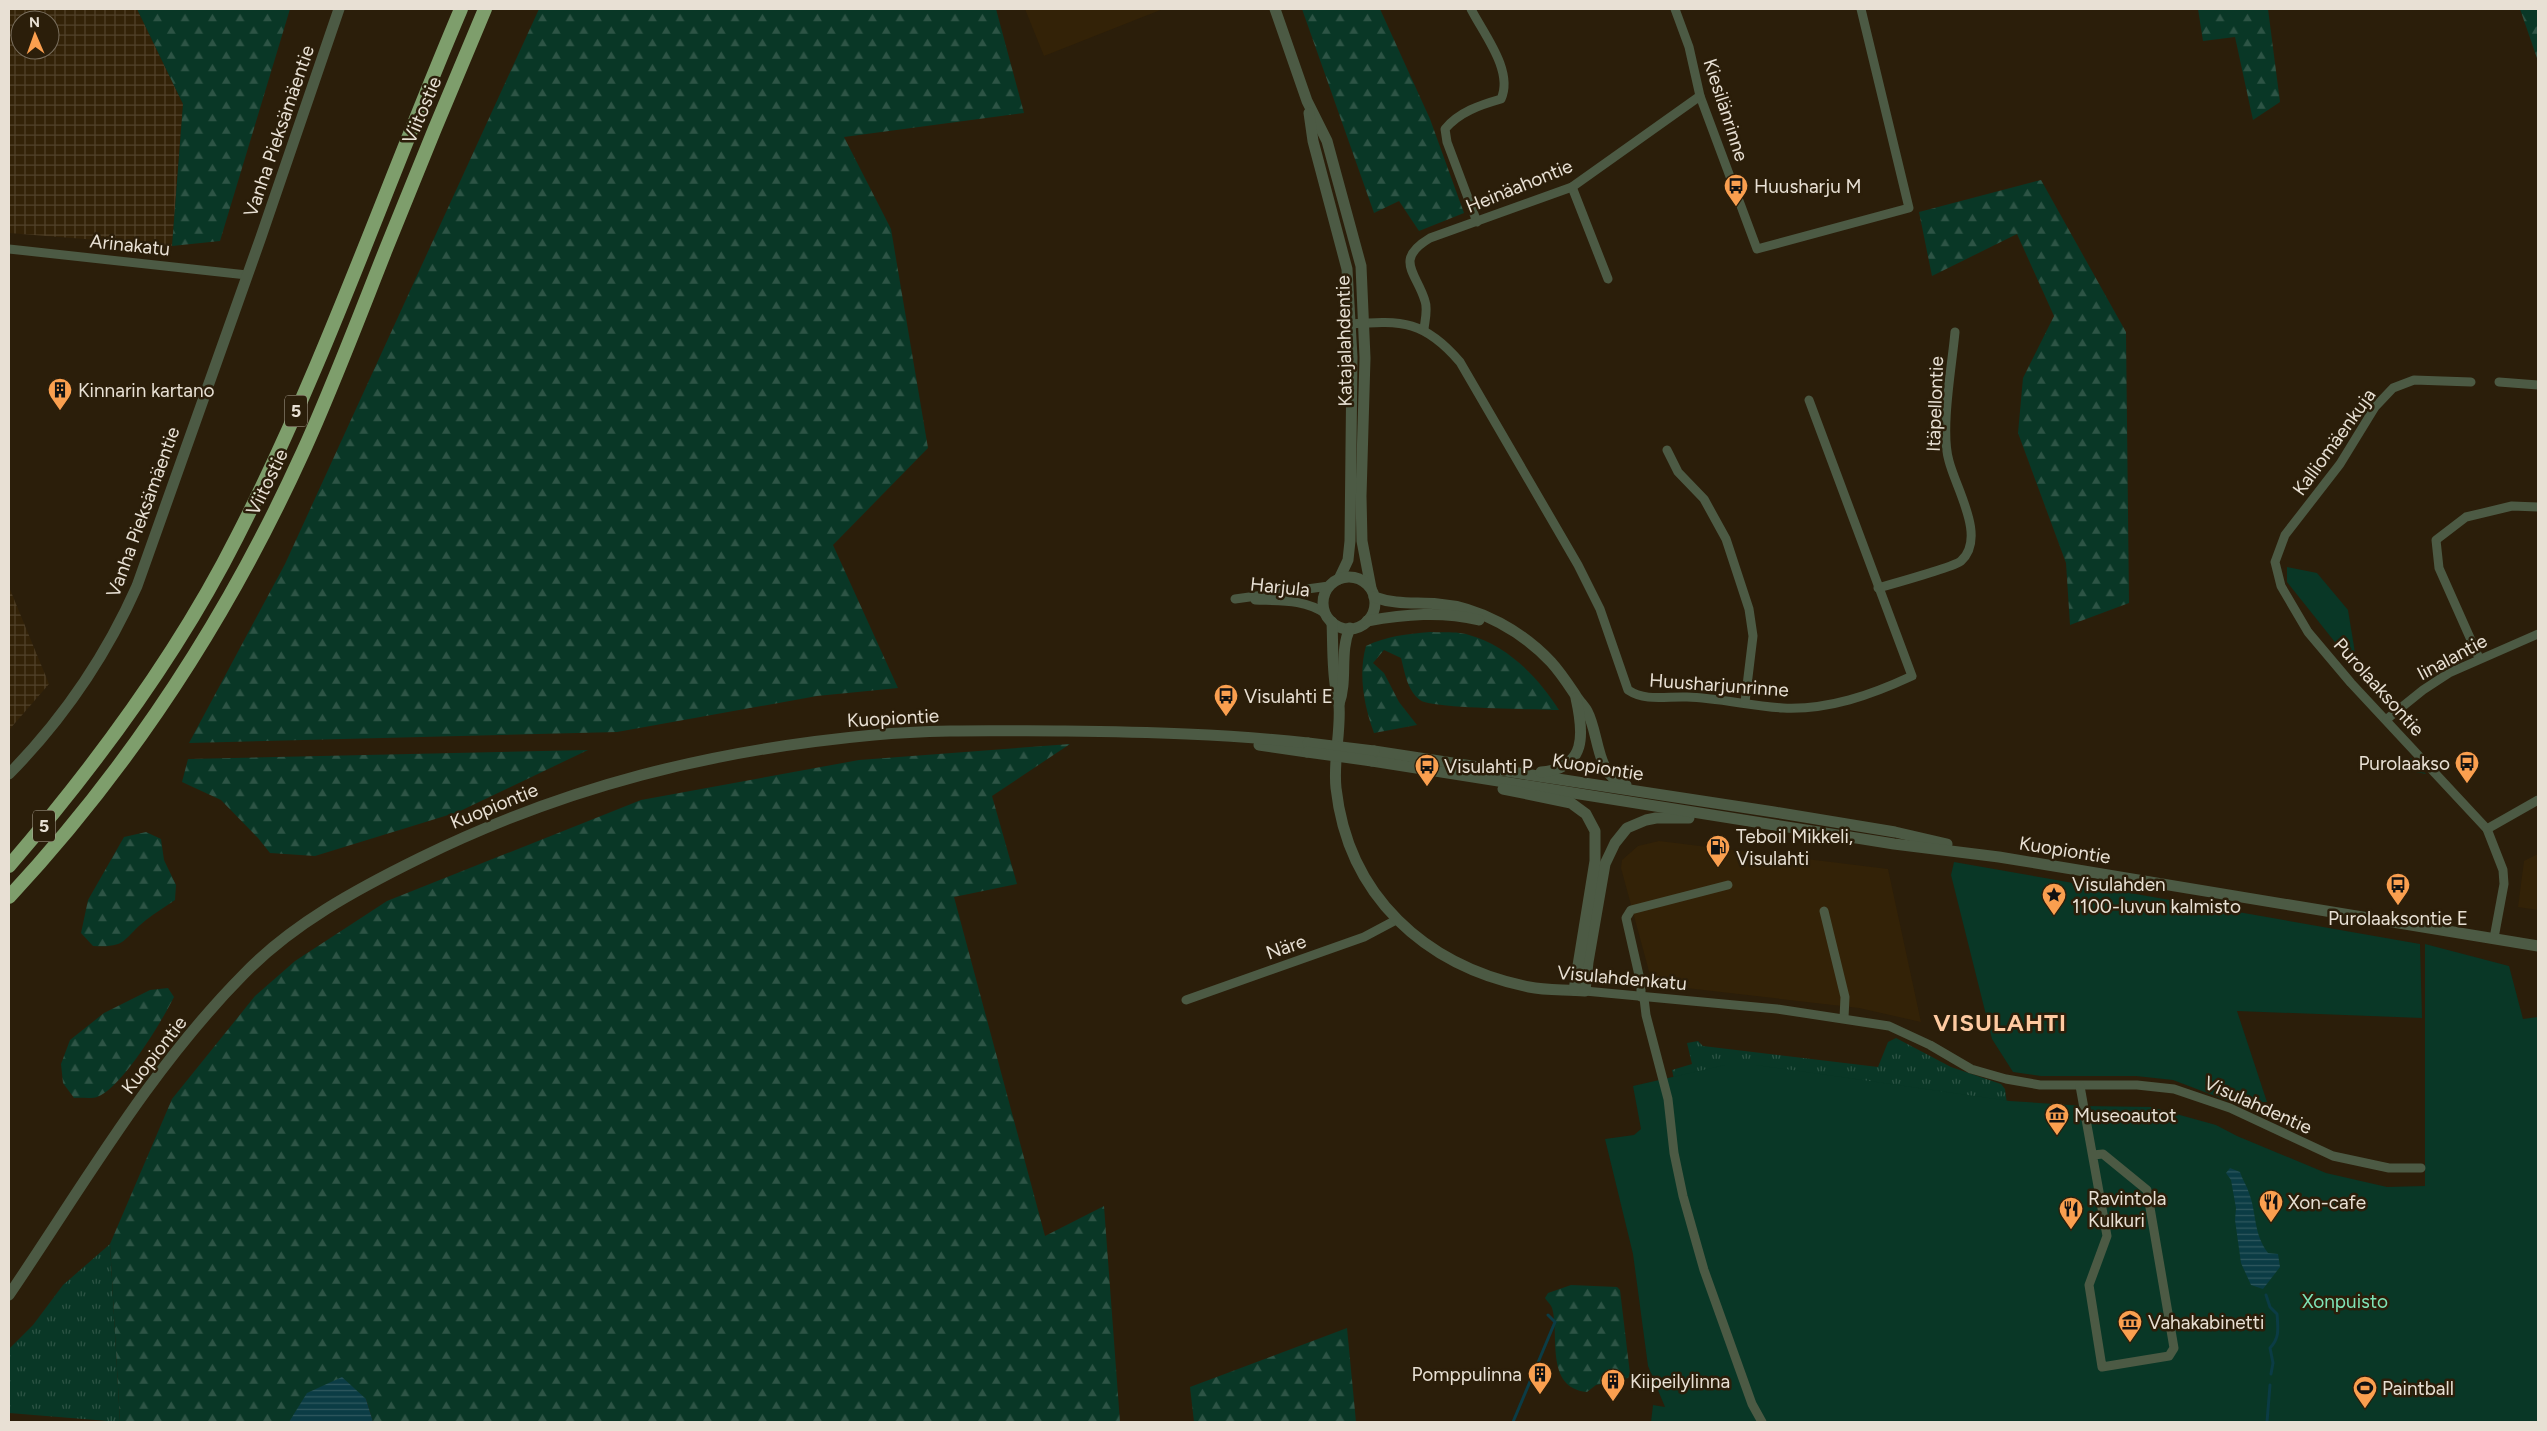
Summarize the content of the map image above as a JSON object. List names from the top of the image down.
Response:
{
  "streets": {
    "highway": ["Viitostie", "5"],
    "street": [
      "Kiesilänrinne",
      "Vanha Pieksämäentie",
      "Heinäahontie",
      "Arinakatu",
      "Katajalahdentie",
      "Itäpellontie",
      "Kalliomäenkuja",
      "Harjula",
      "Iinalantie",
      "Huusharjunrinne",
      "Purolaaksontie",
      "Kuopiontie",
      "Näre",
      "Visulahdenkatu",
      "Visulahdentie"
    ]
  },
  "crossings": [
    ["Kiesilänrinne", "Heinäahontie"],
    ["Vanha Pieksämäentie", "Arinakatu"],
    ["Heinäahontie", "Huusharjunrinne"],
    ["Katajalahdentie", "Harjula"],
    ["Katajalahdentie", "Huusharjunrinne"],
    ["Katajalahdentie", "Visulahdenkatu"],
    ["Itäpellontie", "Huusharjunrinne"],
    ["Kalliomäenkuja", "Purolaaksontie"],
    ["Harjula", "Visulahdenkatu"],
    ["Iinalantie", "Purolaaksontie"],
    ["Purolaaksontie", "Kuopiontie"],
    ["Näre", "Visulahdenkatu"],
    ["Visulahdenkatu", "Visulahdentie"]
  ],
  "districts": ["VISULAHTI"],
  "parks": ["Xonpuisto"],
  "places": {
    "bus stop": [
      "Huusharju M",
      "Visulahti E",
      "Purolaakso",
      "Visulahti P",
      "Purolaaksontie E"
    ],
    "building": ["Kinnarin kartano", "Pomppulinna", "Kiipeilylinna"],
    "fuel station": ["Teboil Mikkeli, Visulahti"],
    "place": ["Visulahden 1100-luvun kalmisto"],
    "museum": ["Museoautot", "Vahakabinetti"],
    "restaurant": ["Xon-cafe", "Ravintola Kulkuri"],
    "sports": ["Paintball"]
  },
  "north": "top"
}
